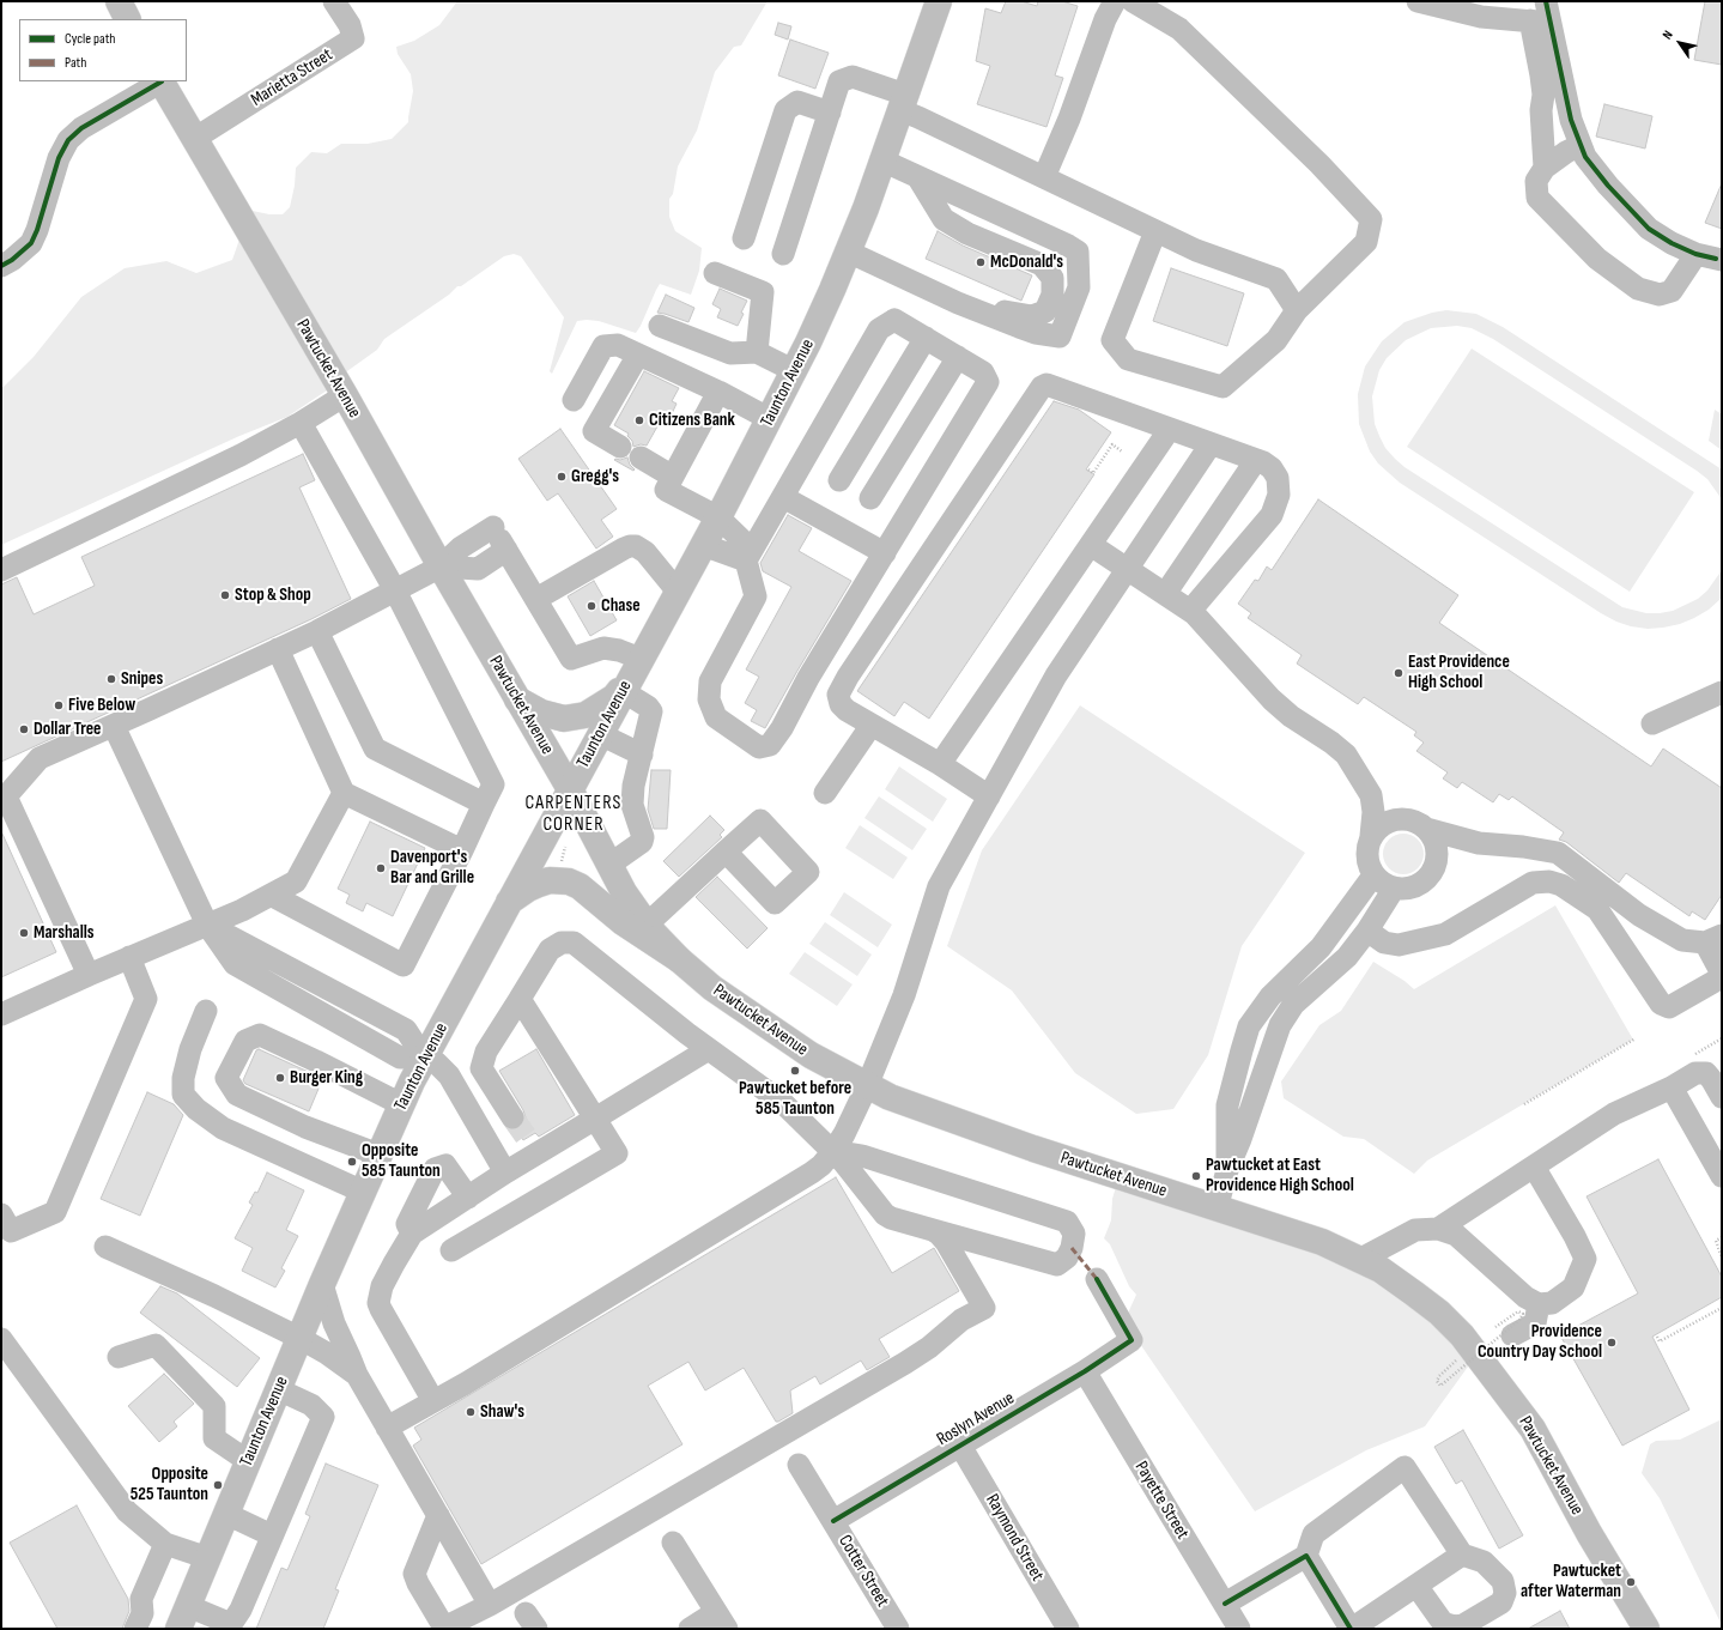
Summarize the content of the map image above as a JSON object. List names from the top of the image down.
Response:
{
  "streets": {
    "main road": ["Pawtucket Avenue", "Taunton Avenue"],
    "street": [
      "Marietta Street",
      "Roslyn Avenue",
      "Payette Street",
      "Raymond Street",
      "Cotter Street"
    ]
  },
  "crossings": [
    ["Marietta Street", "Pawtucket Avenue"],
    ["Pawtucket Avenue", "Taunton Avenue"],
    ["Roslyn Avenue", "Payette Street"],
    ["Roslyn Avenue", "Raymond Street"],
    ["Roslyn Avenue", "Cotter Street"]
  ],
  "districts": ["CARPENTERS CORNER"],
  "places": [
    "McDonald's",
    "Citizens Bank",
    "Gregg's",
    "Stop & Shop",
    "Chase",
    "East Providence High School",
    "Snipes",
    "Five Below",
    "Dollar Tree",
    "Davenport's Bar and Grille",
    "Marshalls",
    "Pawtucket before 585 Taunton",
    "Burger King",
    "Opposite 585 Taunton",
    "Pawtucket at East Providence High School",
    "Providence Country Day School",
    "Shaw's",
    "Opposite 525 Taunton",
    "Pawtucket after Waterman"
  ],
  "legend": ["Cycle path", "Path"],
  "north": "top left"
}
